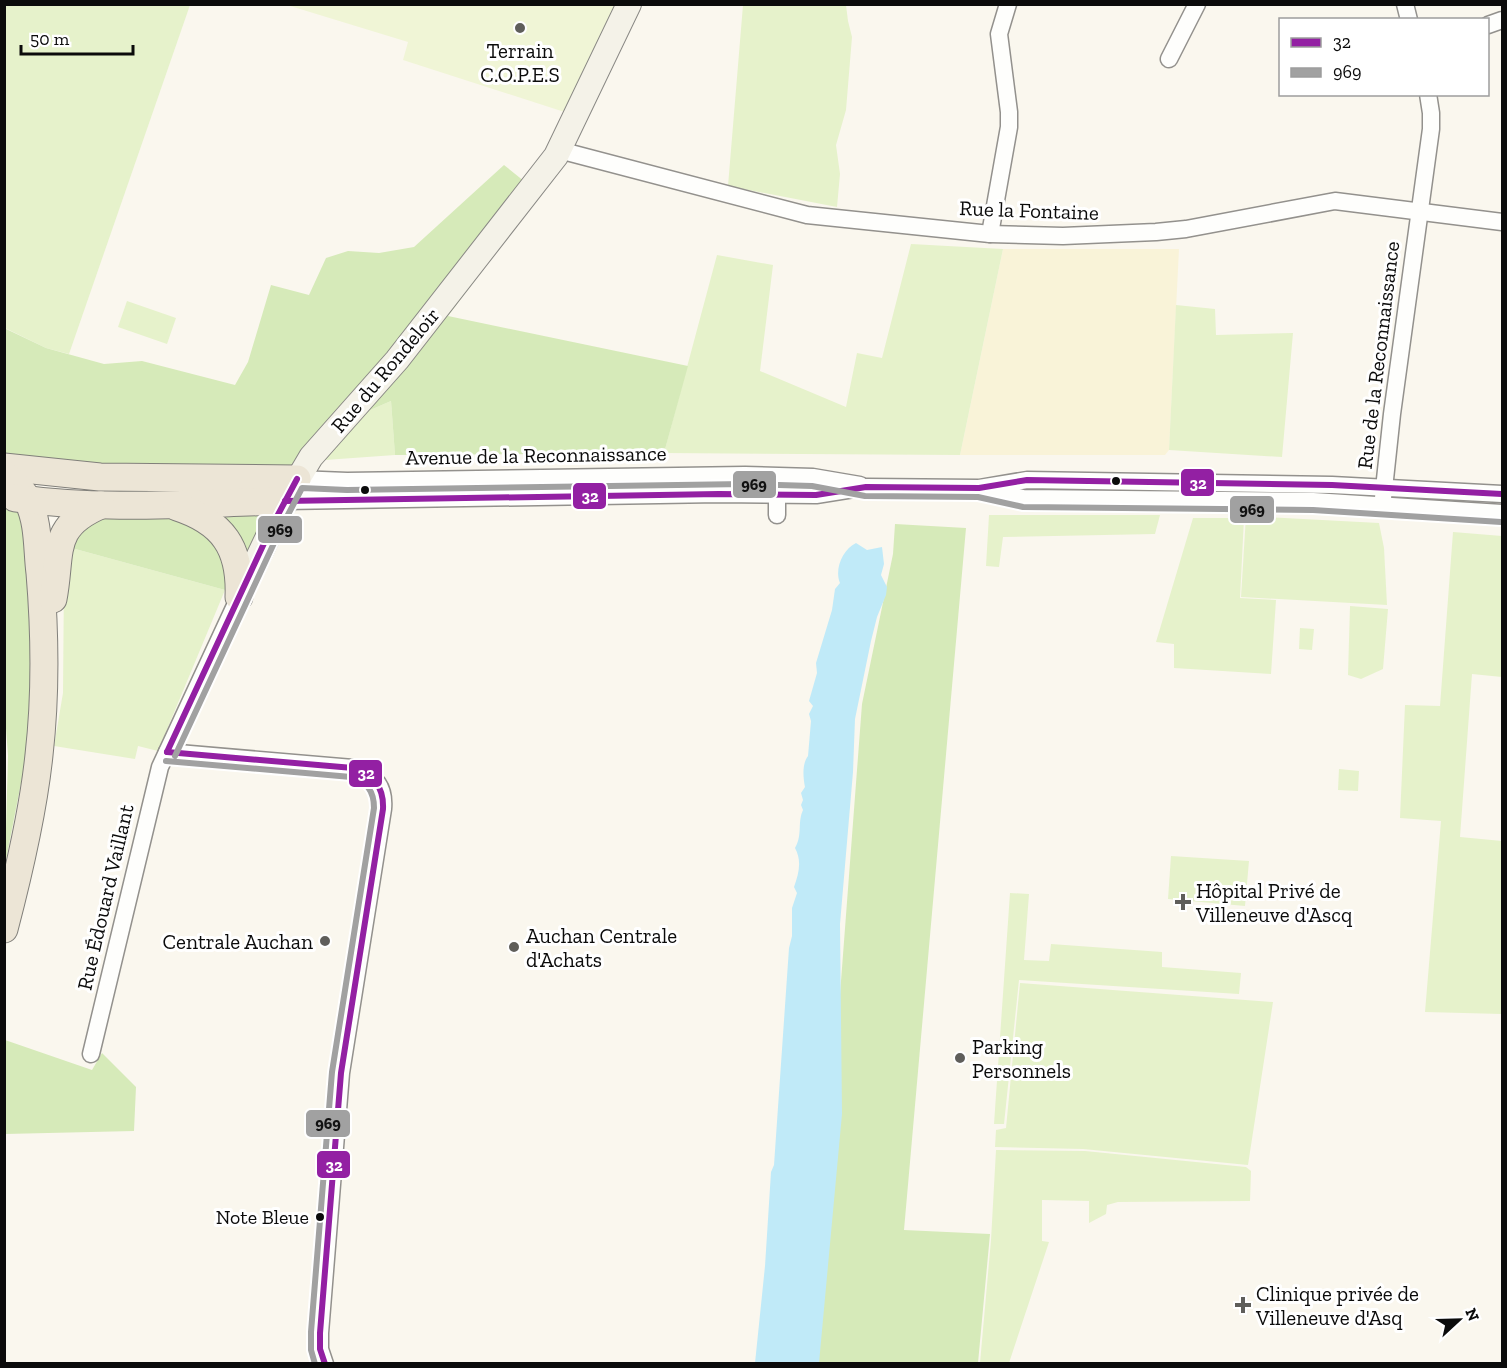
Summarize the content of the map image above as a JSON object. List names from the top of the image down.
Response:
{
  "streets": {
    "street": [
      "Rue la Fontaine",
      "Rue de la Reconnaissance",
      "Rue du Rondeloir",
      "Avenue de la Reconnaissance",
      "Rue Édouard Vaillant"
    ]
  },
  "crossings": [
    ["Rue la Fontaine", "Rue de la Reconnaissance"],
    ["Rue la Fontaine", "Rue du Rondeloir"],
    ["Rue de la Reconnaissance", "Avenue de la Reconnaissance"],
    ["Rue du Rondeloir", "Avenue de la Reconnaissance"],
    ["Rue du Rondeloir", "Rue Édouard Vaillant"]
  ],
  "places": {
    "other": [
      "Terrain C.O.P.E.S",
      "Centrale Auchan",
      "Auchan Centrale d'Achats",
      "Parking Personnels",
      "Note Bleue"
    ],
    "health": ["Hôpital Privé de Villeneuve d'Ascq", "Clinique privée de Villeneuve d'Asq"]
  },
  "lines": ["transit line 32", "transit line 969"],
  "legend": ["32", "969"],
  "scale_bar": "50 m",
  "north": "right"
}
